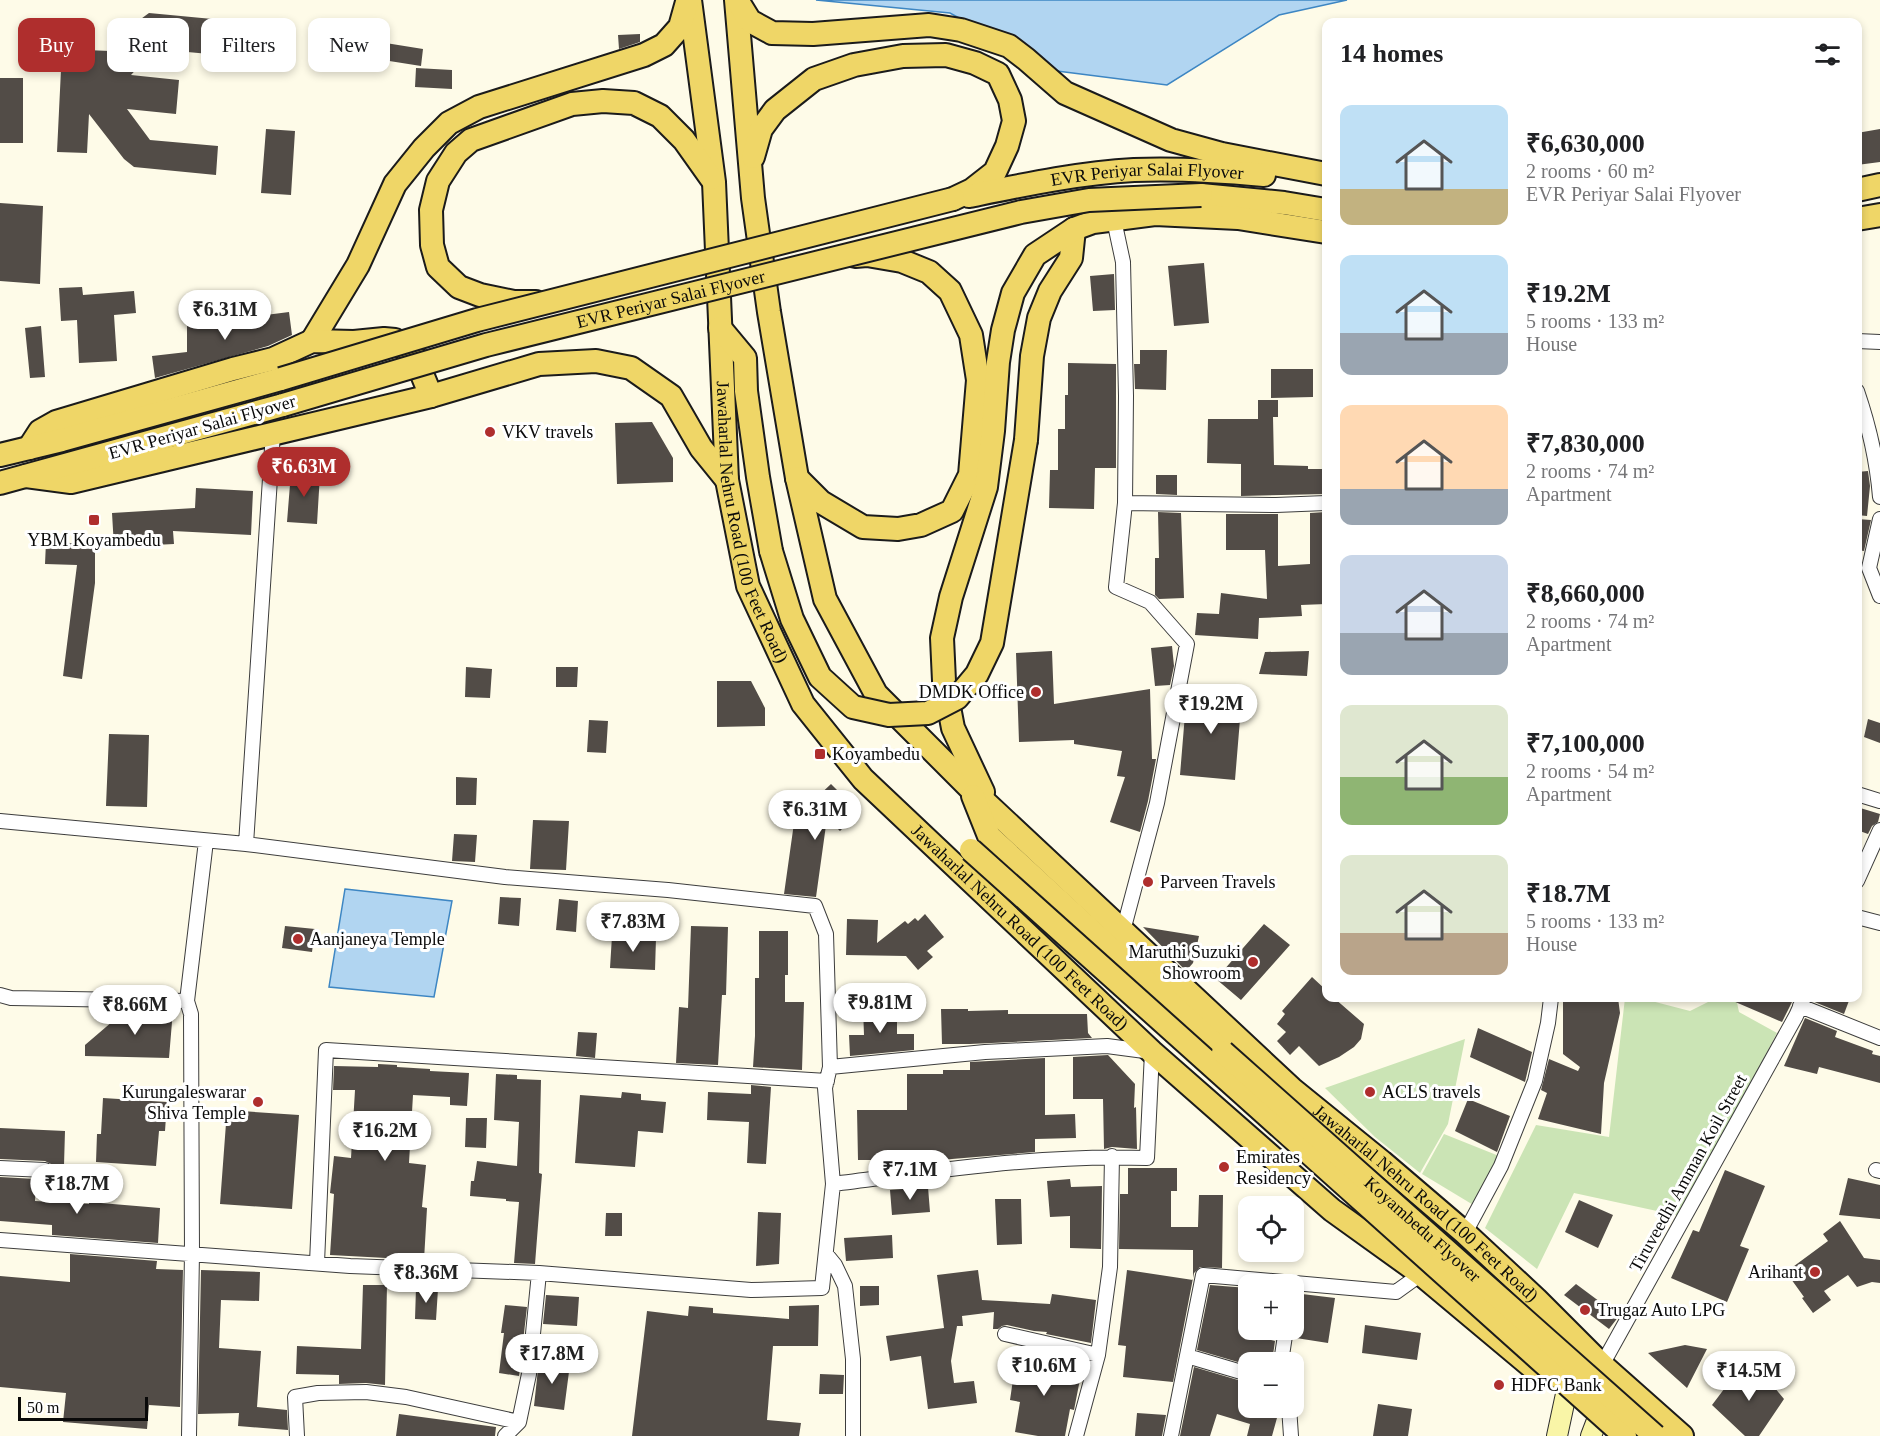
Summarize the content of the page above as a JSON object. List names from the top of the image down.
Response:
{
  "streets": {
    "main road": ["EVR Periyar Salai Flyover", "Jawaharlal Nehru Road (100 Feet Road)", "Koyambedu Flyover"],
    "street": ["Tiruveedhi Amman Koil Street"]
  },
  "crossings": [
    ["Jawaharlal Nehru Road (100 Feet Road)", "Tiruveedhi Amman Koil Street"],
    ["Jawaharlal Nehru Road (100 Feet Road)", "Koyambedu Flyover"]
  ],
  "places": {
    "other": [
      "VKV travels",
      "DMDK Office",
      "Parveen Travels",
      "Aanjaneya Temple",
      "Maruthi Suzuki Showroom",
      "ACLS travels",
      "Kurungaleswarar Shiva Temple",
      "Emirates Residency",
      "Arihant",
      "Trugaz Auto LPG",
      "HDFC Bank"
    ],
    "transit": ["YBM Koyambedu", "Koyambedu"]
  },
  "scale_bar": "50 m",
  "page": {
    "chip": [
      "Buy",
      "Rent",
      "Filters",
      "New"
    ],
    "heading": "14 homes",
    "list": [
      {
        "name": "₹6,630,000",
        "note": "2 rooms · 60 m² · EVR Periyar Salai Flyover"
      },
      {
        "name": "₹19.2M",
        "note": "5 rooms · 133 m² · House"
      },
      {
        "name": "₹7,830,000",
        "note": "2 rooms · 74 m² · Apartment"
      },
      {
        "name": "₹8,660,000",
        "note": "2 rooms · 74 m² · Apartment"
      },
      {
        "name": "₹7,100,000",
        "note": "2 rooms · 54 m² · Apartment"
      },
      {
        "name": "₹18.7M",
        "note": "5 rooms · 133 m² · House"
      }
    ],
    "price": [
      "₹6.31M",
      "₹6.63M",
      "₹19.2M",
      "₹6.31M",
      "₹7.83M",
      "₹9.81M",
      "₹8.66M",
      "₹16.2M",
      "₹7.1M",
      "₹18.7M",
      "₹8.36M",
      "₹17.8M",
      "₹10.6M",
      "₹14.5M"
    ],
    "map_buttons": ["+", "−"],
    "scale": "50 m"
  }
}
